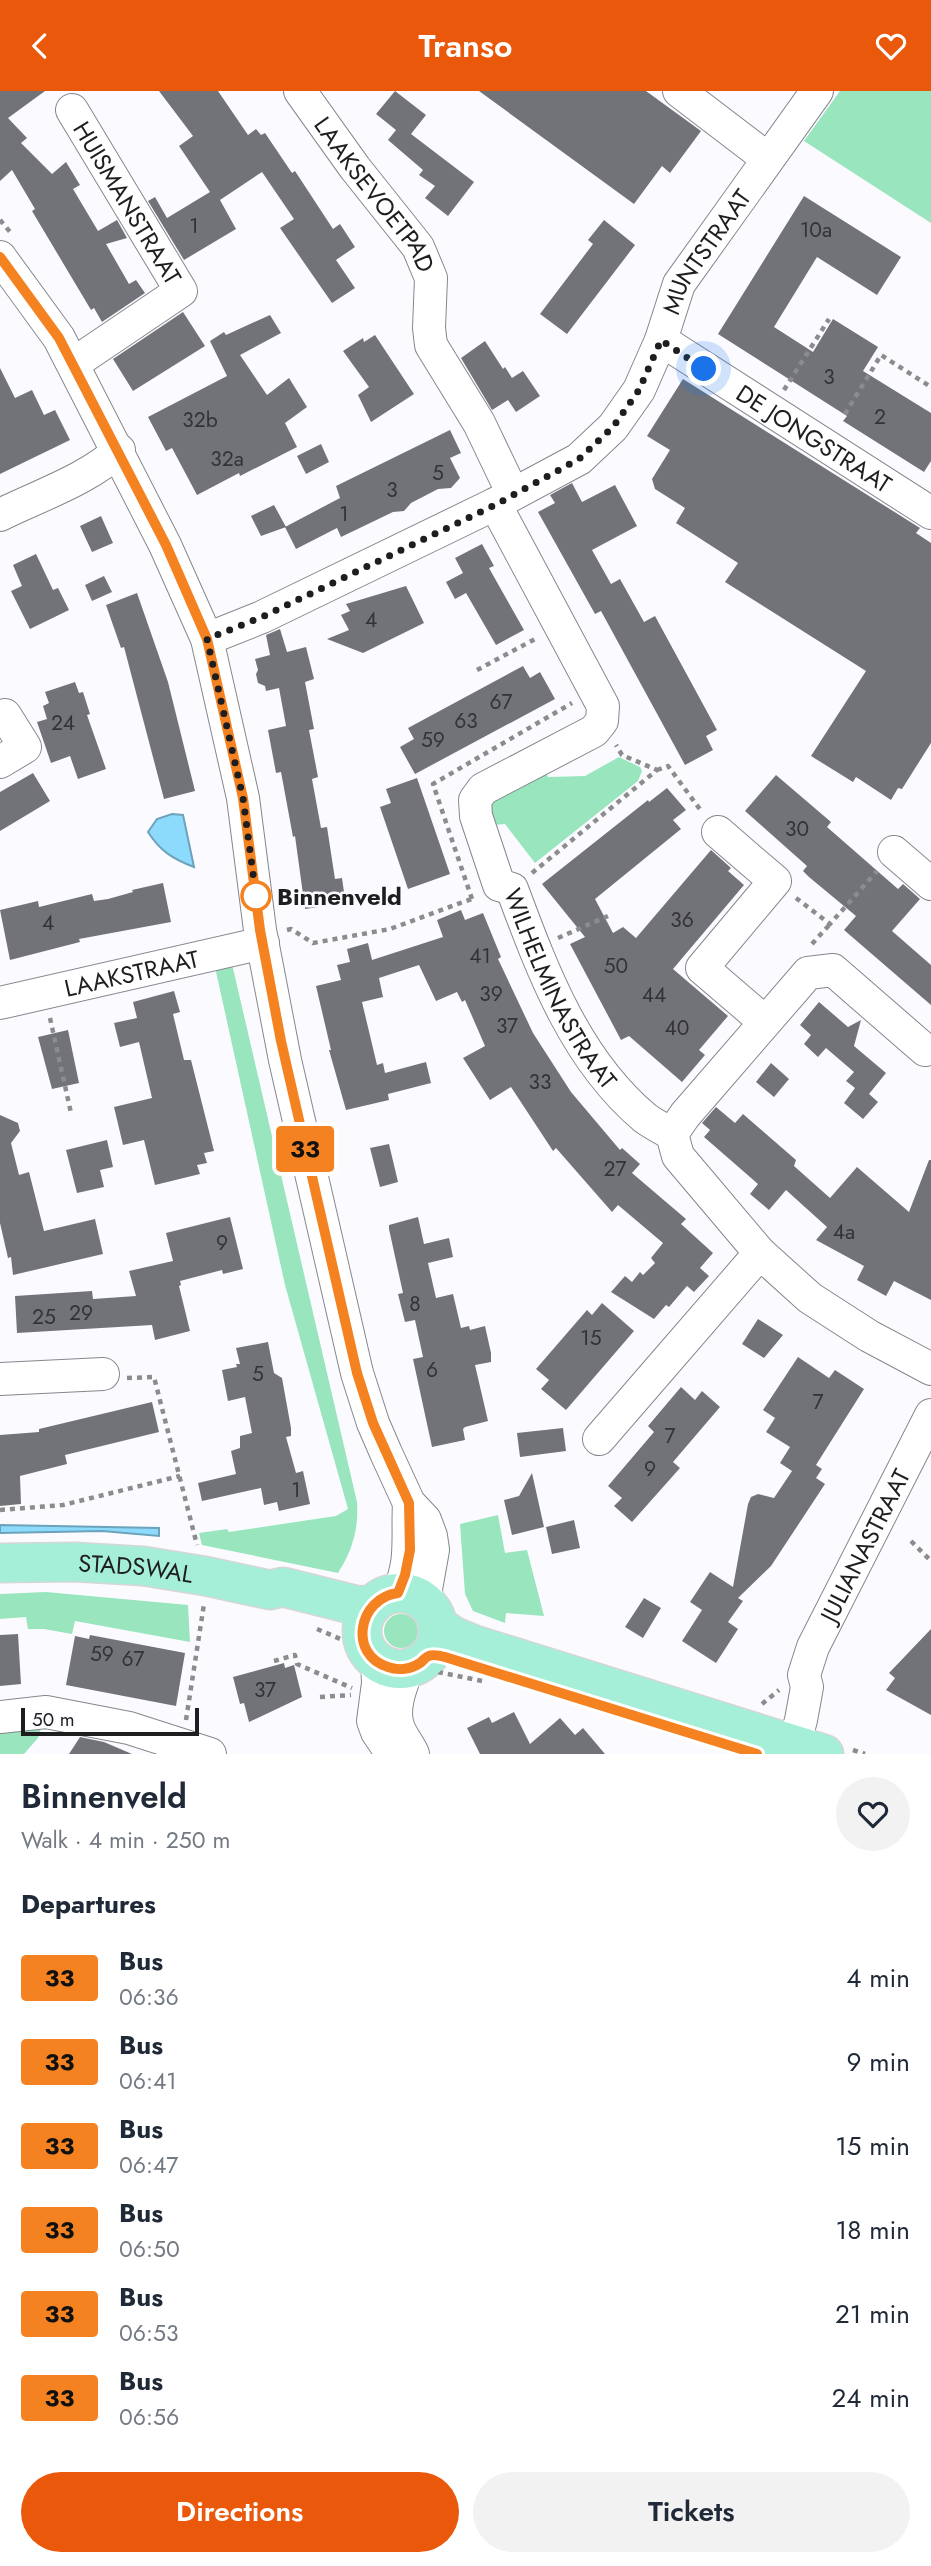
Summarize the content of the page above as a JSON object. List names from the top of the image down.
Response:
{
  "streets": {
    "main road": ["STADSWAL"],
    "street": [
      "LAAKSEVOETPAD",
      "HUISMANSTRAAT",
      "MUNTSTRAAT",
      "DE JONGSTRAAT",
      "LAAKSTRAAT",
      "WILHELMINASTRAAT",
      "JULIANASTRAAT"
    ]
  },
  "crossings": [
    ["LAAKSEVOETPAD", "MUNTSTRAAT"],
    ["MUNTSTRAAT", "DE JONGSTRAAT"],
    ["JULIANASTRAAT", "STADSWAL"]
  ],
  "places": ["Binnenveld"],
  "lines": ["bus line 33"],
  "house_numbers": [
    "1",
    "10a",
    "3",
    "2",
    "32b",
    "32a",
    "5",
    "3",
    "1",
    "4",
    "67",
    "63",
    "24",
    "59",
    "30",
    "36",
    "4",
    "41",
    "50",
    "39",
    "44",
    "37",
    "40",
    "33",
    "27",
    "4a",
    "9",
    "8",
    "29",
    "25",
    "15",
    "6",
    "5",
    "7",
    "7",
    "9",
    "1",
    "59",
    "67",
    "37"
  ],
  "scale_bar": "50 m",
  "page": {
    "header": "Transo",
    "on_map": "33",
    "scale": "50 m",
    "heading": [
      ["Binnenveld", "Walk · 4 min · 250 m"],
      "Departures"
    ],
    "list": [
      {
        "mark": "33",
        "name": "Bus",
        "note": "06:36",
        "value": "4 min"
      },
      {
        "mark": "33",
        "name": "Bus",
        "note": "06:41",
        "value": "9 min"
      },
      {
        "mark": "33",
        "name": "Bus",
        "note": "06:47",
        "value": "15 min"
      },
      {
        "mark": "33",
        "name": "Bus",
        "note": "06:50",
        "value": "18 min"
      },
      {
        "mark": "33",
        "name": "Bus",
        "note": "06:53",
        "value": "21 min"
      },
      {
        "mark": "33",
        "name": "Bus",
        "note": "06:56",
        "value": "24 min"
      }
    ],
    "buttons": ["Directions", "Tickets"]
  }
}
